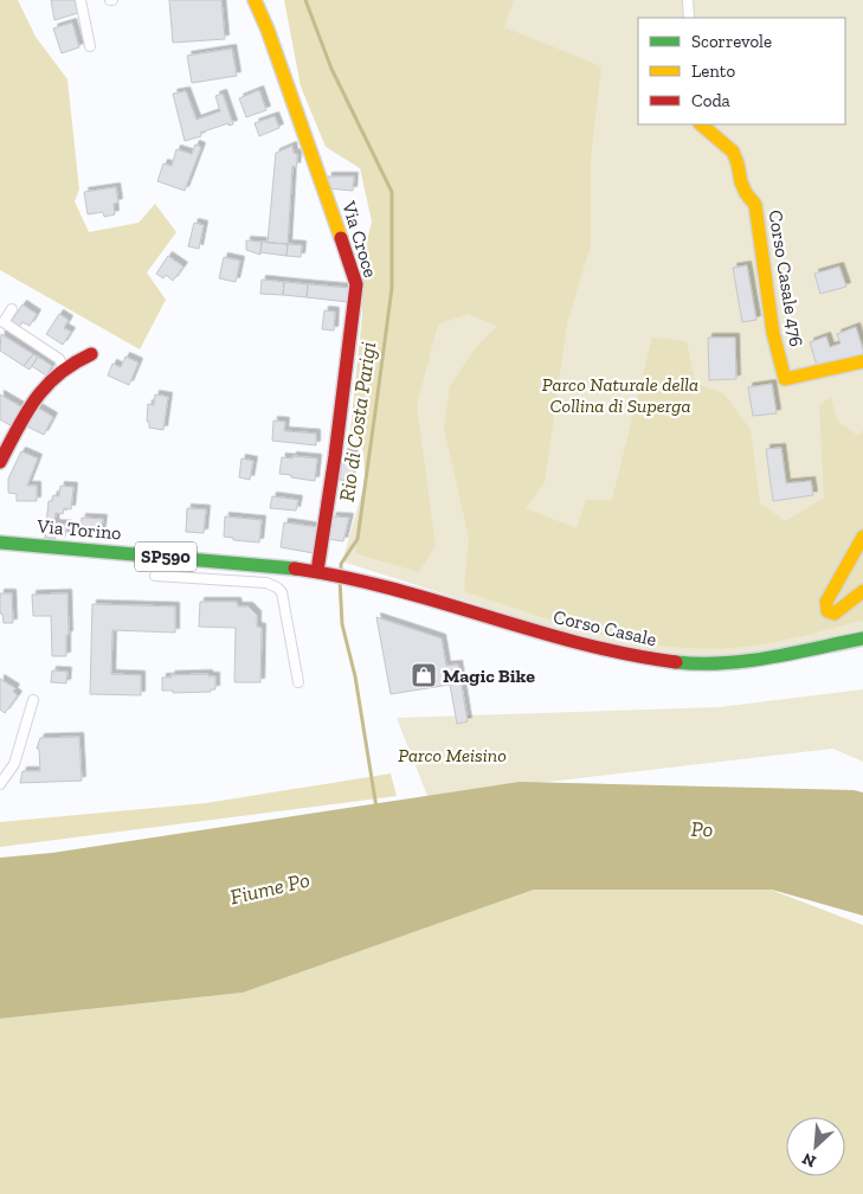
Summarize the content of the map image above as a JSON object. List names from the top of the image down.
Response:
{
  "streets": {
    "street": [
      "Via Croce",
      "Corso Casale 476",
      "Via Torino",
      "SP590",
      "Corso Casale"
    ]
  },
  "crossings": [
    ["Via Croce", "Via Torino"],
    ["Via Torino", "Corso Casale"]
  ],
  "water": ["Rio di Costa Parigi", "Po", "Fiume Po"],
  "parks": ["Parco Naturale della Collina di Superga", "Parco Meisino"],
  "places": {
    "shop": ["Magic Bike"]
  },
  "legend": ["Scorrevole", "Lento", "Coda"],
  "north": "bottom left"
}
